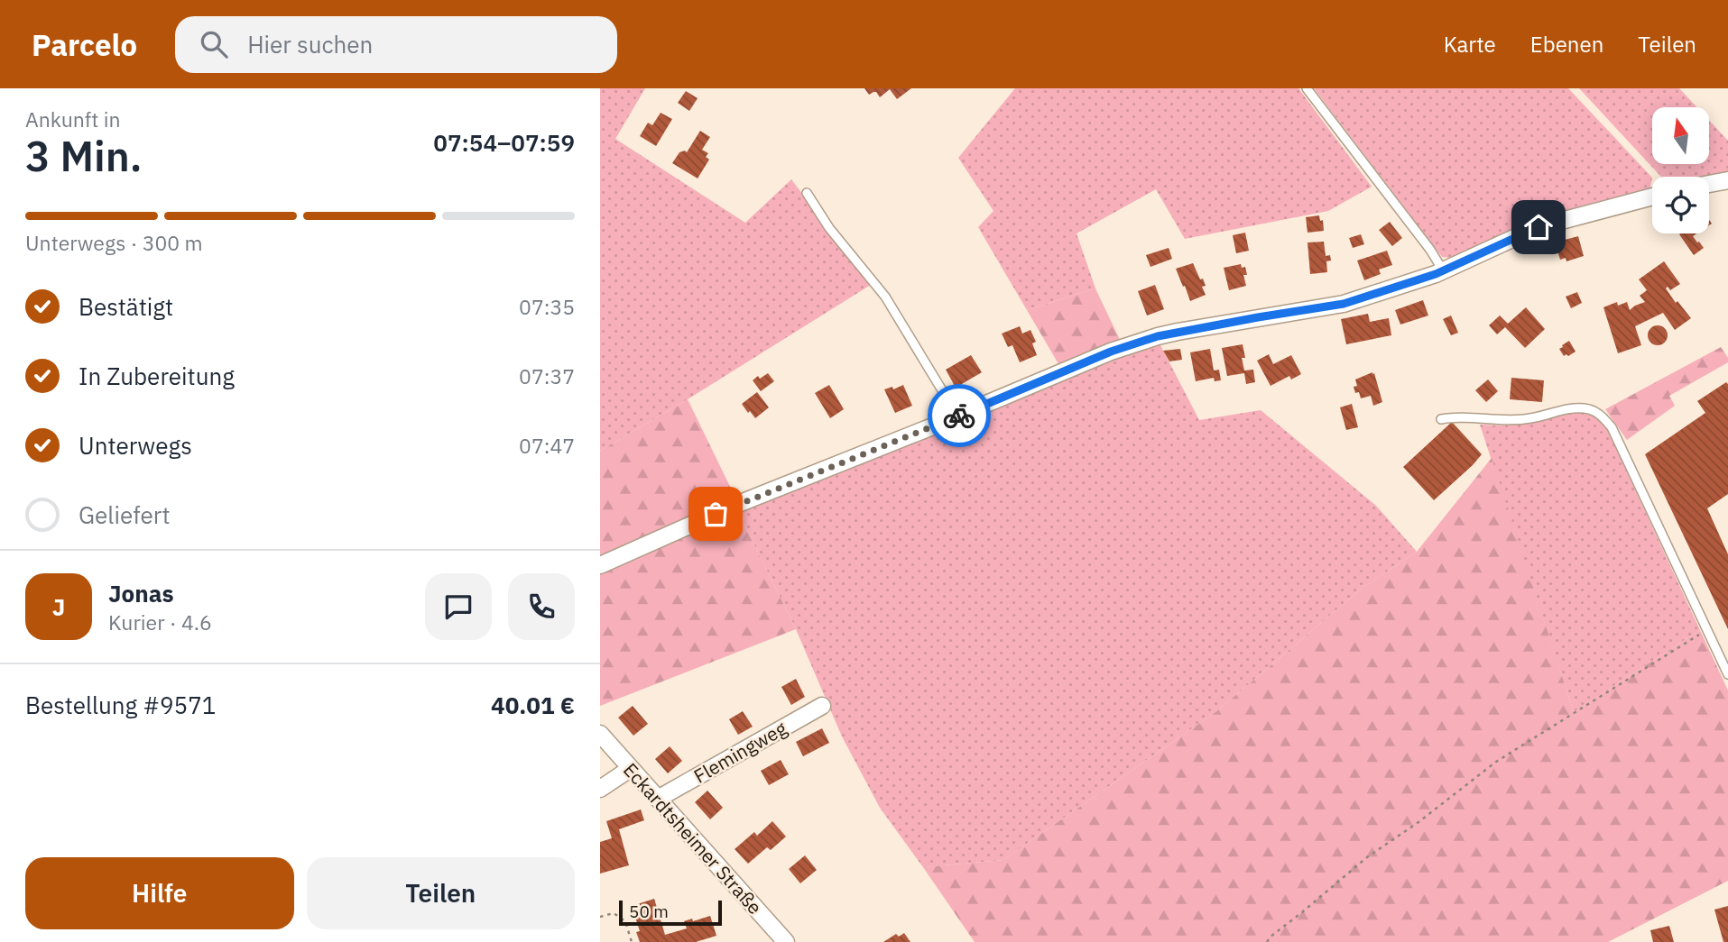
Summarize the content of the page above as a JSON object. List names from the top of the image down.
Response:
{
  "streets": {
    "street": ["Flemingweg", "Eckardtsheimer Straße"]
  },
  "crossings": [
    ["Flemingweg", "Eckardtsheimer Straße"]
  ],
  "scale_bar": "50 m",
  "north": "top",
  "page": {
    "header": "Parcelo",
    "search": "Hier suchen",
    "nav": ["Karte", "Ebenen", "Teilen"],
    "heading": ["3 Min.", "Ankunft in", "07:54–07:59"],
    "panel": [
      "Jonas",
      "Kurier · 4.6",
      "Bestellung #9571",
      "40.01 €"
    ],
    "bar": "Unterwegs · 300 m",
    "list": [
      ["Bestätigt", "07:35"],
      ["In Zubereitung", "07:37"],
      ["Unterwegs", "07:47"],
      "Geliefert"
    ],
    "round": "J",
    "buttons": ["Hilfe", "Teilen"],
    "scale": "50 m"
  }
}
